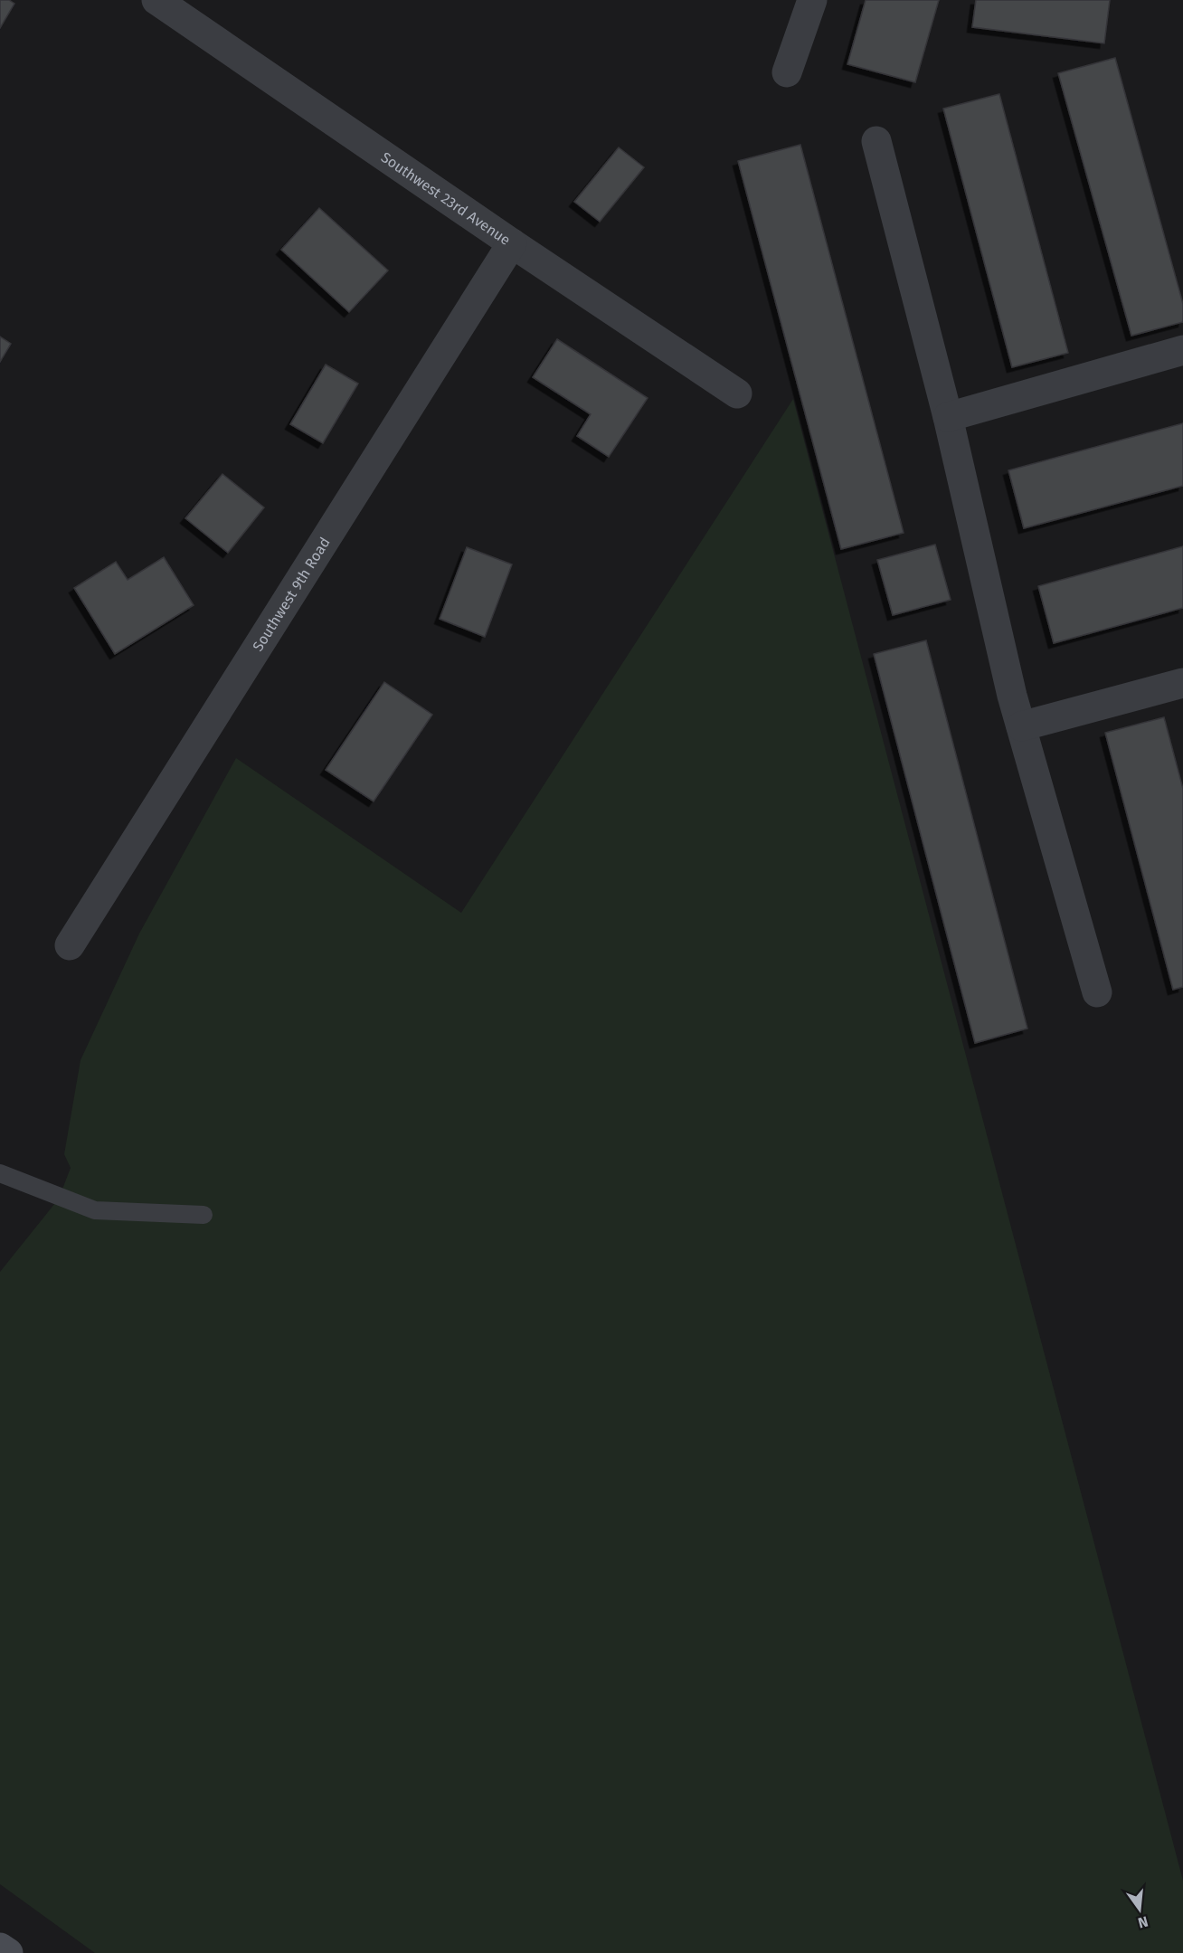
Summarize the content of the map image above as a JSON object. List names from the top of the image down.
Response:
{
  "streets": {
    "street": ["Southwest 23rd Avenue", "Southwest 9th Road"]
  },
  "crossings": [
    ["Southwest 23rd Avenue", "Southwest 9th Road"]
  ],
  "north": "bottom"
}
